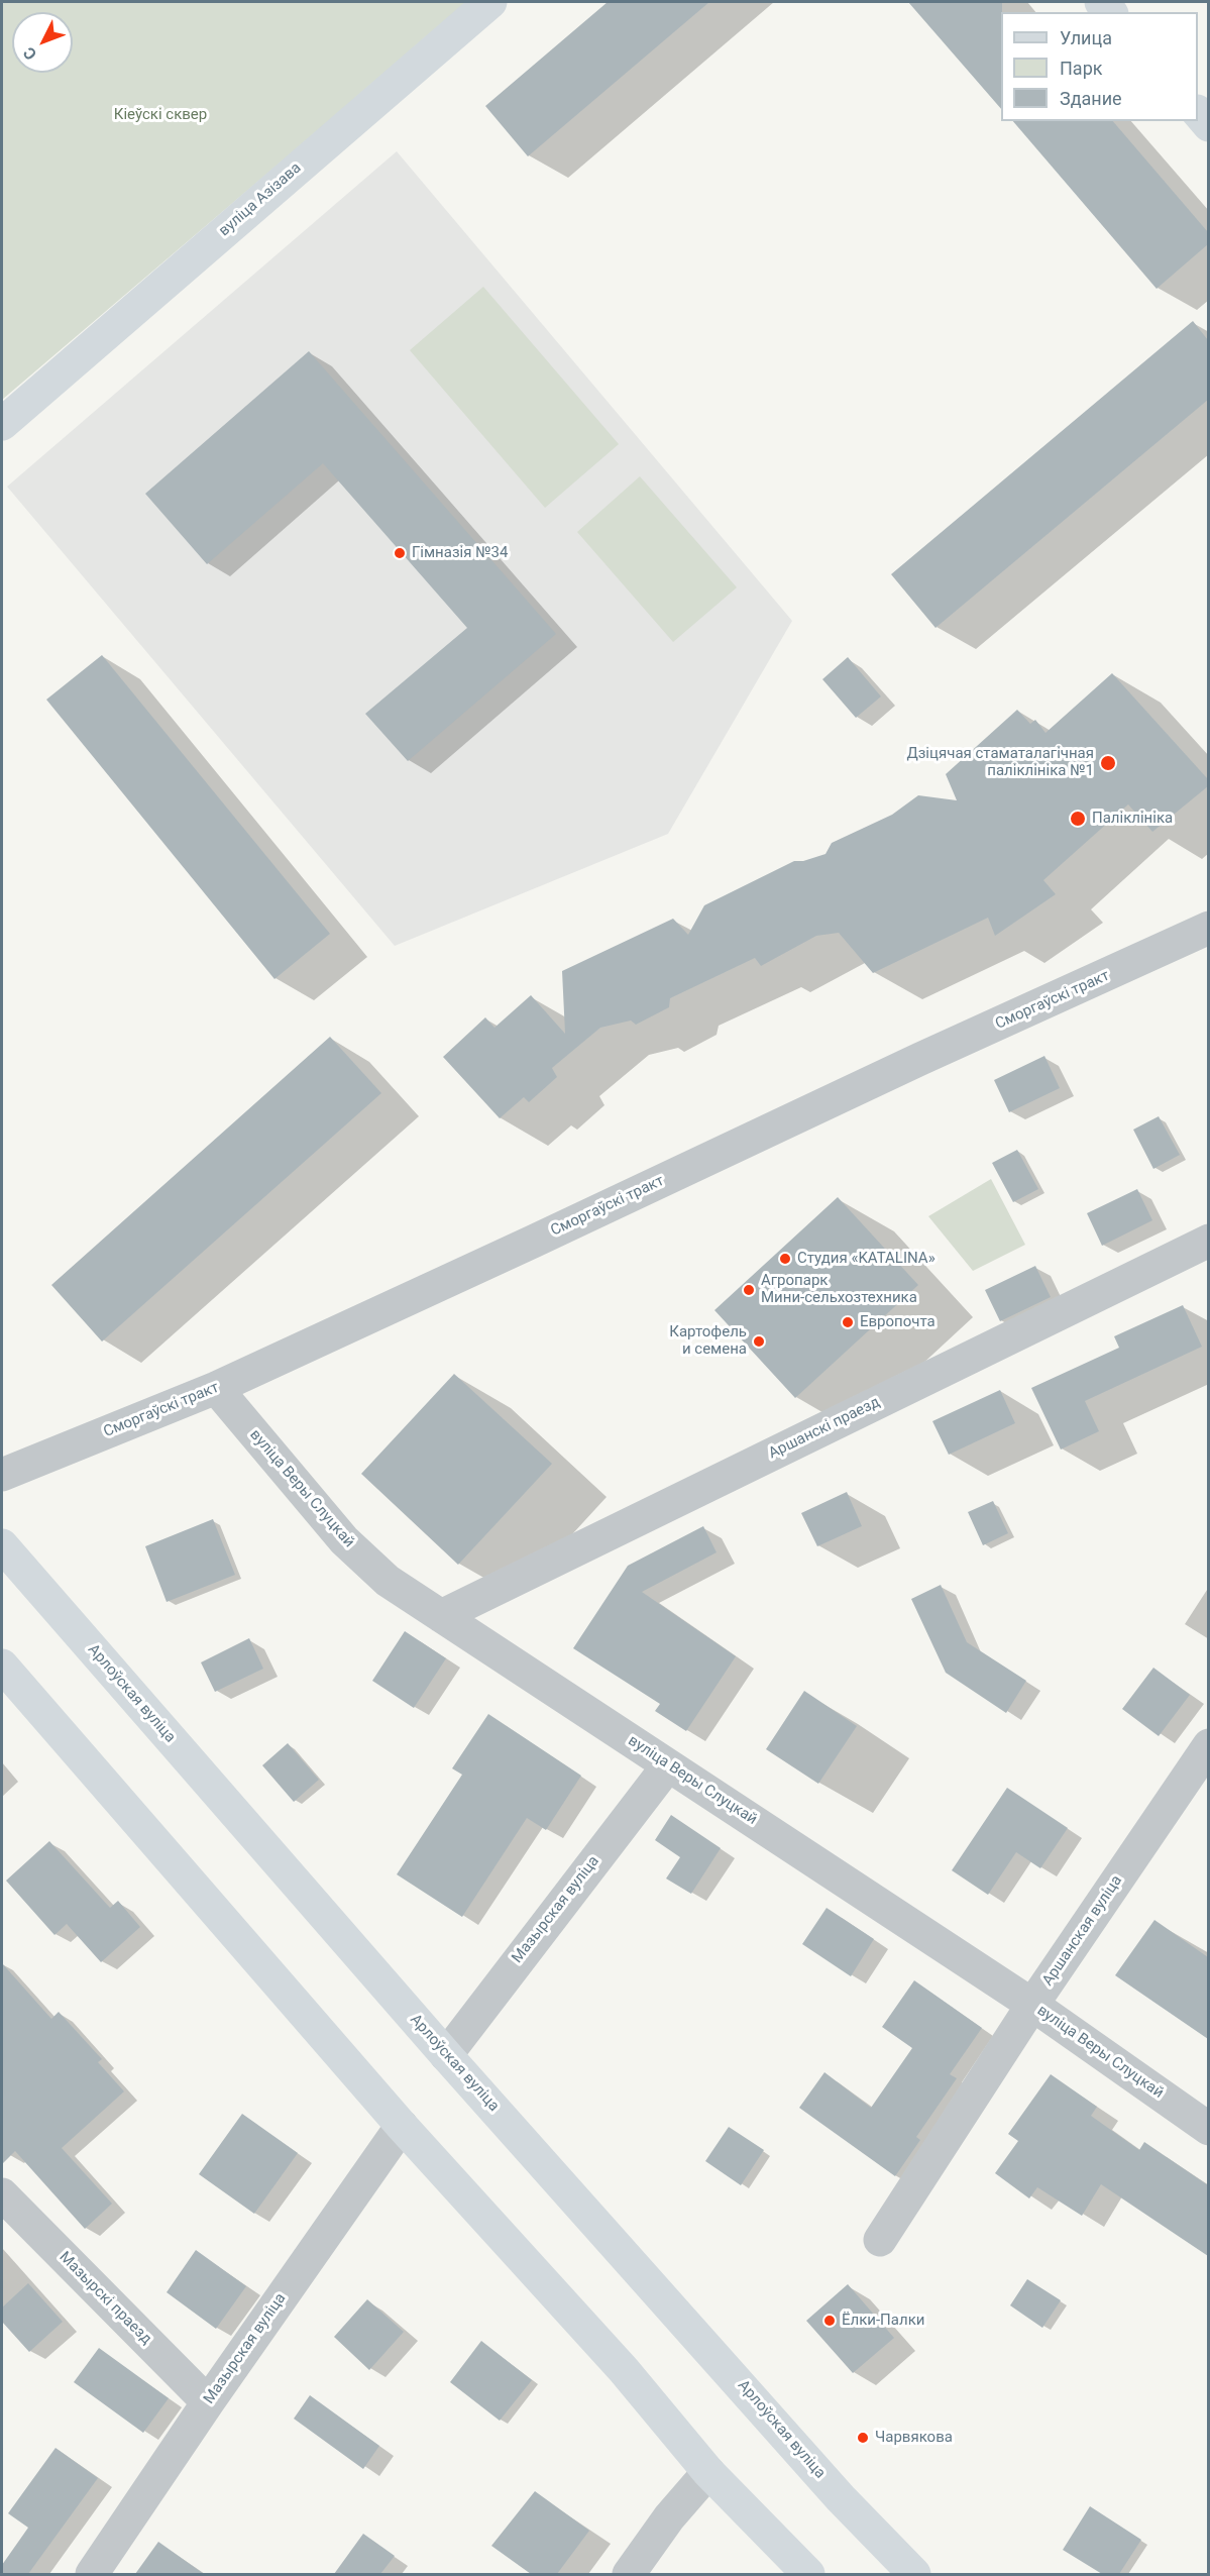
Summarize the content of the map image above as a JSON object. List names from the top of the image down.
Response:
{
  "streets": {
    "main road": ["вуліца Азізава", "Арлоўская вуліца"],
    "street": [
      "Сморгаўскі тракт",
      "Аршанскі праезд",
      "вуліца Веры Слуцкай",
      "Мазырская вуліца",
      "Аршанская вуліца",
      "Мазырскі праезд"
    ]
  },
  "crossings": [
    ["Сморгаўскі тракт", "вуліца Веры Слуцкай"],
    ["Аршанскі праезд", "вуліца Веры Слуцкай"],
    ["вуліца Веры Слуцкай", "Мазырская вуліца"],
    ["вуліца Веры Слуцкай", "Аршанская вуліца"],
    ["Арлоўская вуліца", "Мазырская вуліца"],
    ["Мазырская вуліца", "Мазырскі праезд"]
  ],
  "parks": ["Кіеўскі сквер"],
  "places": [
    "Гімназія №34",
    "Дзіцячая стаматалагічная паліклініка №1",
    "Паліклініка",
    "Студия «KATALINA»",
    "Агропарк Мини-сельхозтехника",
    "Европочта",
    "Картофель и семена",
    "Ёлки-Палки",
    "Чарвякова"
  ],
  "legend": ["Улица", "Парк", "Здание"],
  "north": "bottom left"
}
